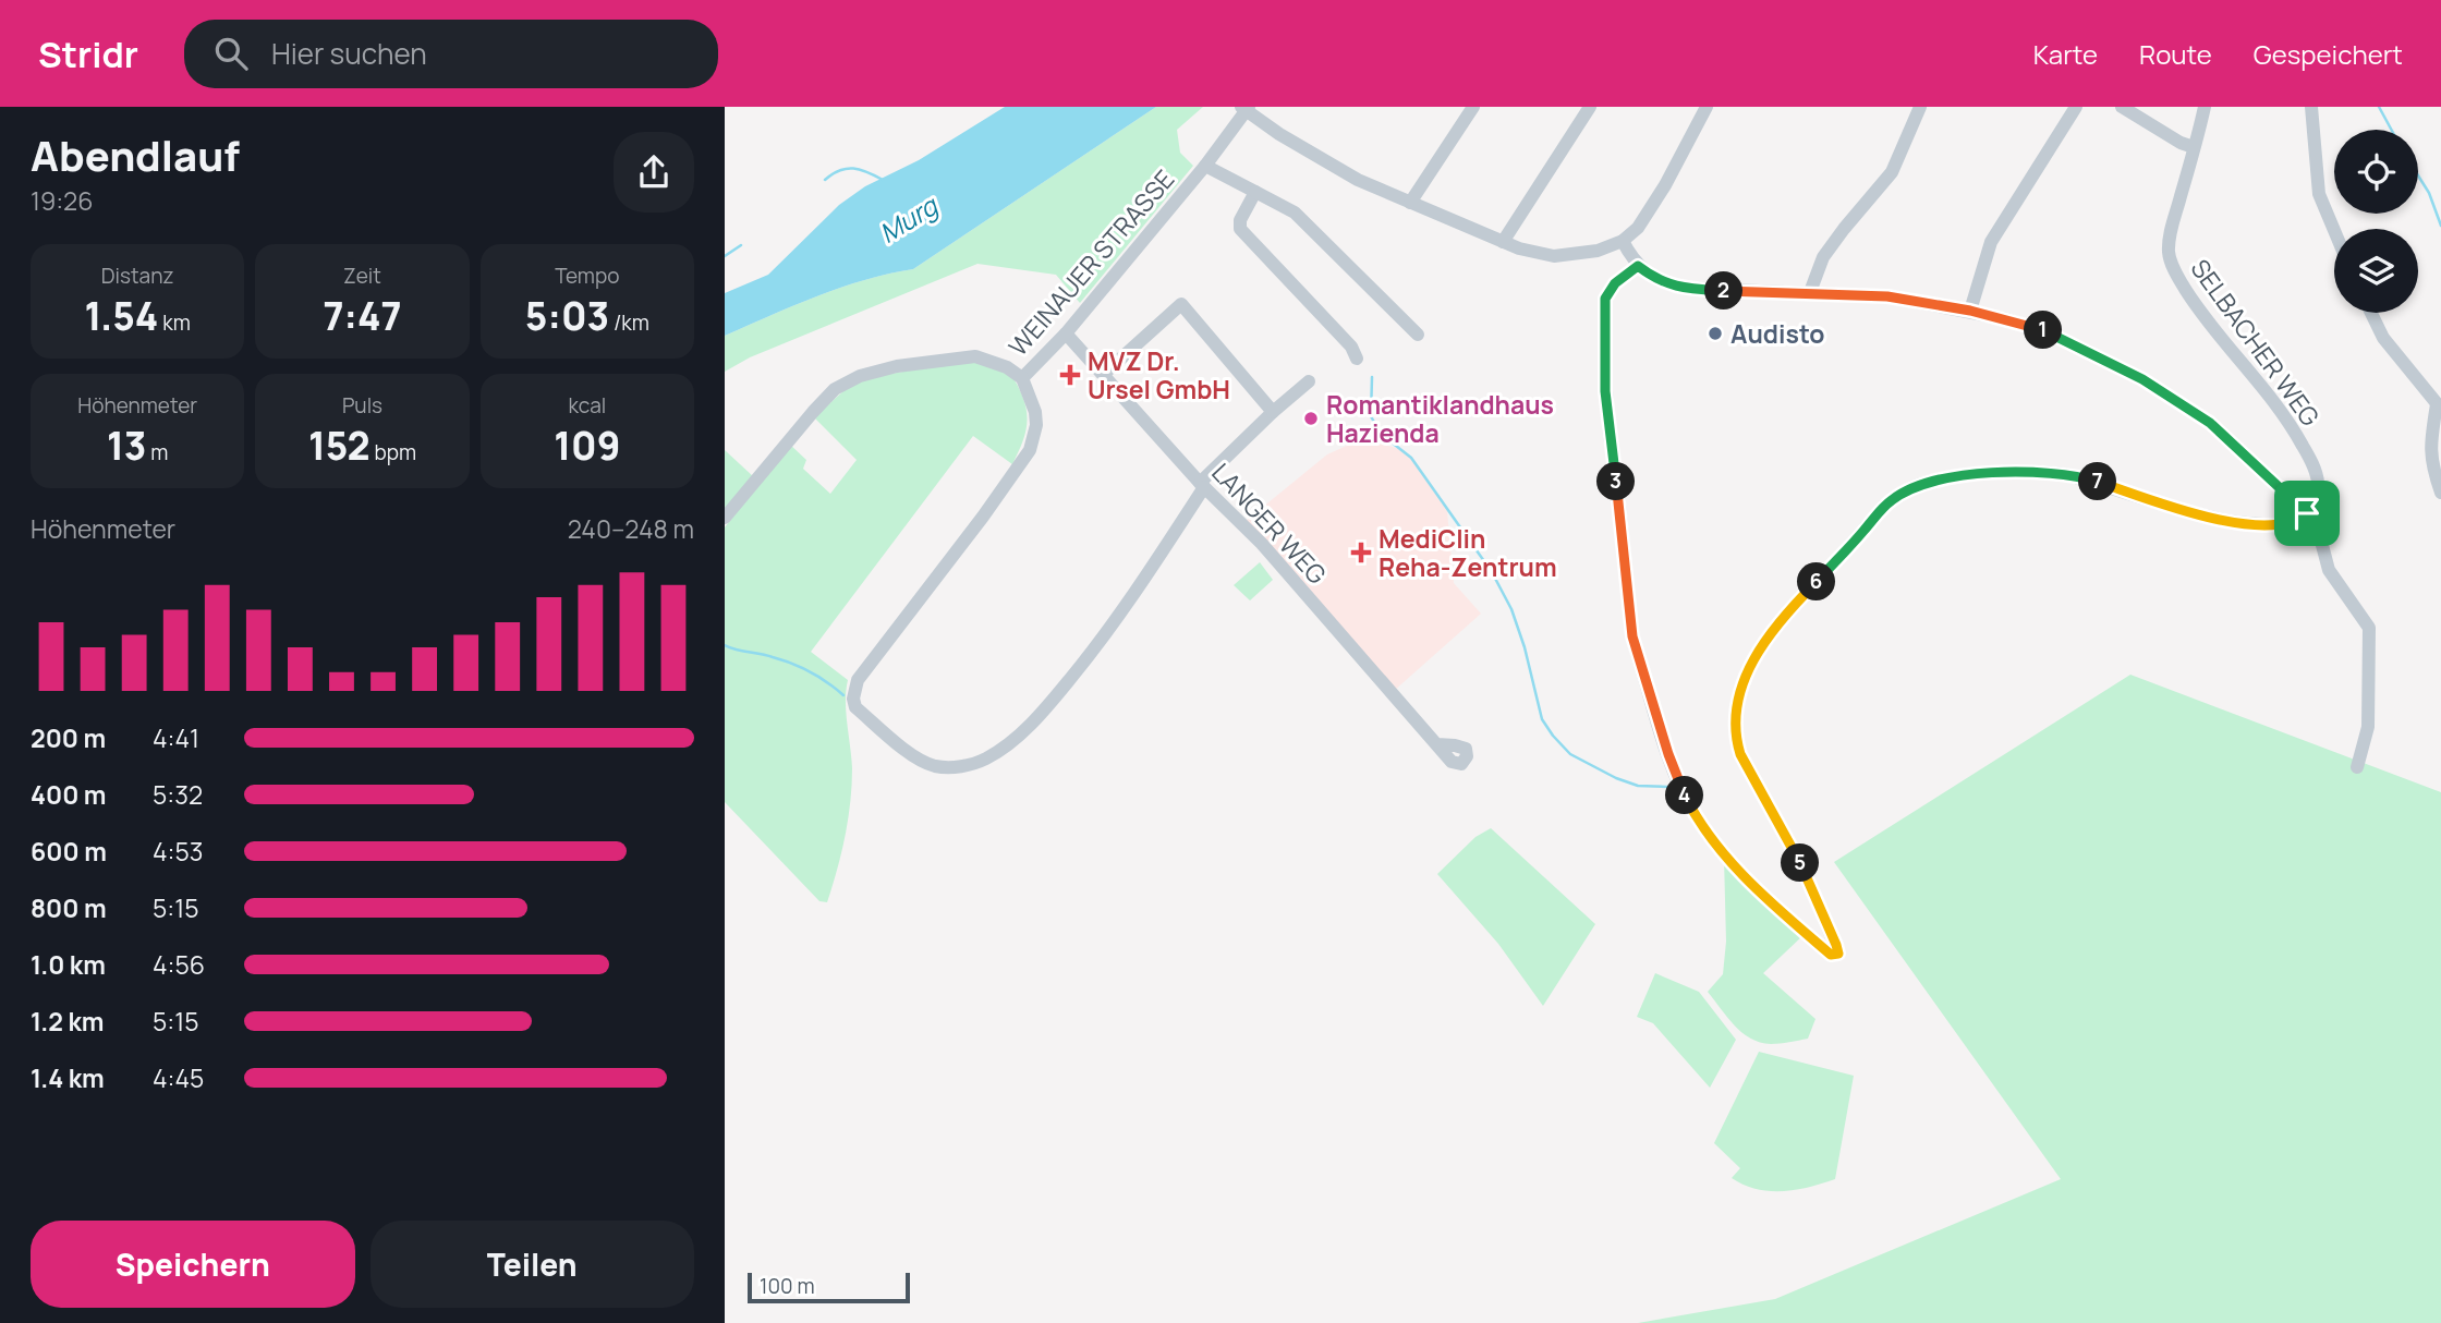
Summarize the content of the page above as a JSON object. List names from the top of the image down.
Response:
{
  "streets": {
    "street": ["WEINAUER STRASSE", "SELBACHER WEG", "LANGER WEG"]
  },
  "crossings": [
    ["WEINAUER STRASSE", "LANGER WEG"]
  ],
  "water": ["Murg"],
  "places": {
    "other": ["Audisto", "Romantiklandhaus Hazienda"],
    "health": ["MVZ Dr. Ursel GmbH", "MediClin Reha-Zentrum"]
  },
  "scale_bar": "100 m",
  "page": {
    "header": "Stridr",
    "search": "Hier suchen",
    "nav": ["Karte", "Route", "Gespeichert"],
    "heading": ["Abendlauf", "19:26"],
    "stats": [
      ["Distanz", "1.54 km"],
      ["Zeit", "7:47"],
      ["Tempo", "5:03 /km"],
      ["Höhenmeter", "13 m"],
      ["Puls", "152 bpm"],
      ["kcal", "109"]
    ],
    "pins": [
      "2",
      "1",
      "3",
      "7",
      "6",
      "4",
      "5"
    ],
    "chart": ["Höhenmeter", "240–248 m"],
    "list": [
      {
        "name": "200 m",
        "note": "4:41"
      },
      {
        "name": "400 m",
        "note": "5:32"
      },
      {
        "name": "600 m",
        "note": "4:53"
      },
      {
        "name": "800 m",
        "note": "5:15"
      },
      {
        "name": "1.0 km",
        "note": "4:56"
      },
      {
        "name": "1.2 km",
        "note": "5:15"
      },
      {
        "name": "1.4 km",
        "note": "4:45"
      }
    ],
    "buttons": ["Speichern", "Teilen"],
    "scale": "100 m"
  }
}
